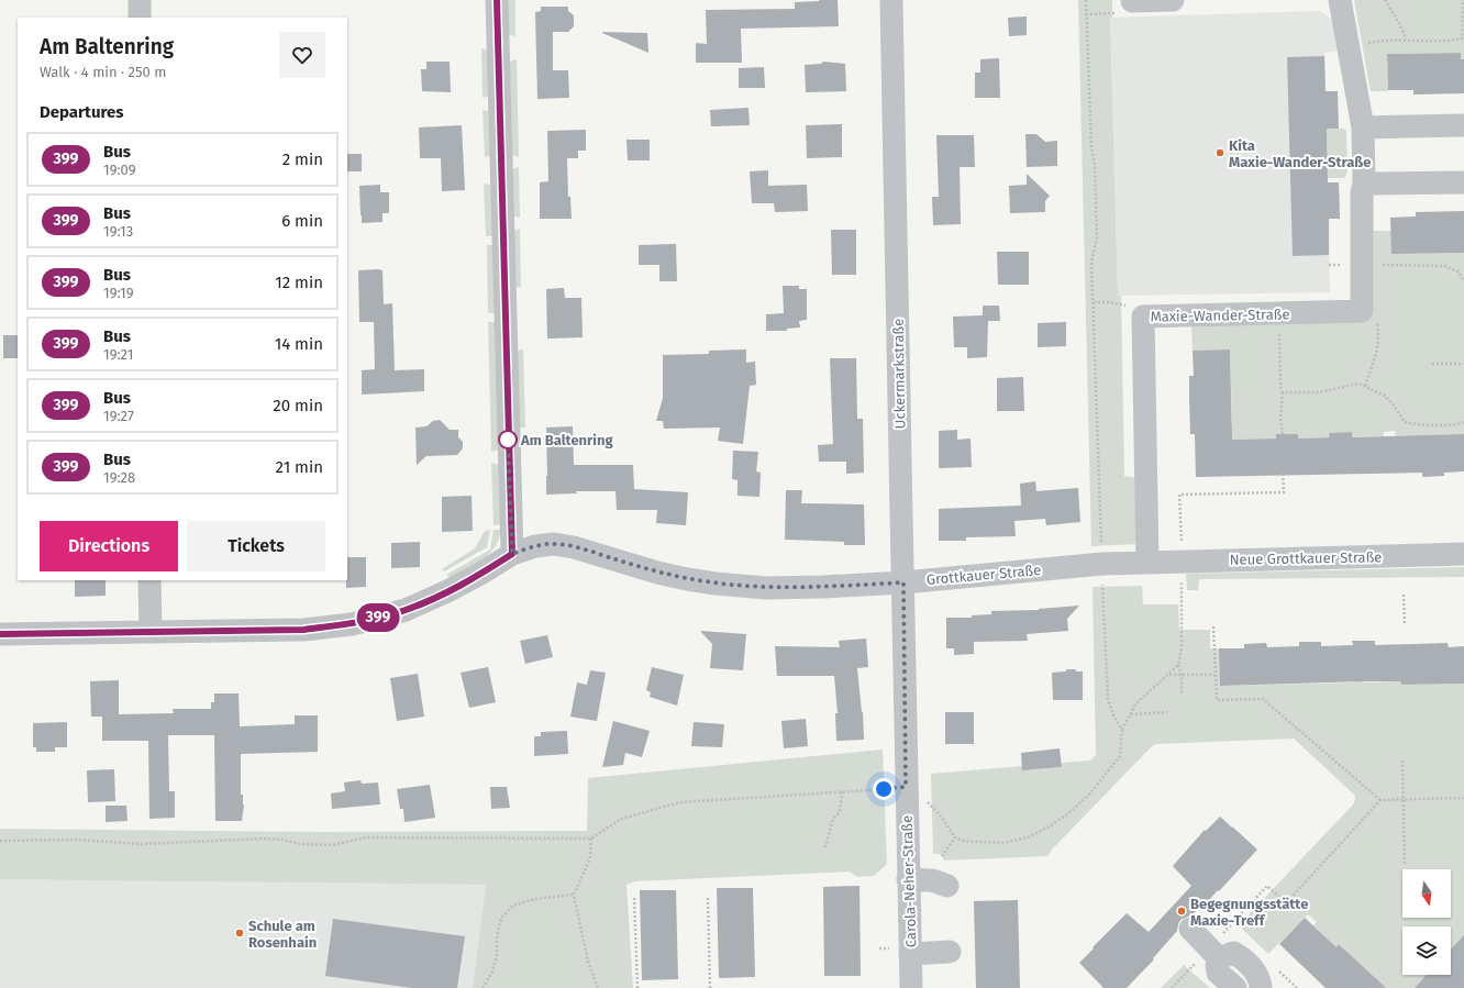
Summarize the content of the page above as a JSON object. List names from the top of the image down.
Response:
{
  "streets": {
    "street": [
      "Maxie-Wander-Straße",
      "Uckermarkstraße",
      "Neue Grottkauer Straße",
      "Grottkauer Straße",
      "Carola-Neher-Straße"
    ]
  },
  "crossings": [
    ["Maxie-Wander-Straße", "Neue Grottkauer Straße"],
    ["Maxie-Wander-Straße", "Grottkauer Straße"],
    ["Uckermarkstraße", "Grottkauer Straße"],
    ["Uckermarkstraße", "Carola-Neher-Straße"],
    ["Neue Grottkauer Straße", "Grottkauer Straße"]
  ],
  "places": [
    "Kita Maxie-Wander-Straße",
    "Am Baltenring",
    "Begegnungsstätte Maxie-Treff",
    "Schule am Rosenhain"
  ],
  "lines": ["bus line 399"],
  "north": "bottom",
  "page": {
    "on_map": "399",
    "heading": [
      ["Am Baltenring", "Walk · 4 min · 250 m"],
      "Departures"
    ],
    "list": [
      {
        "mark": "399",
        "name": "Bus",
        "note": "19:09",
        "value": "2 min"
      },
      {
        "mark": "399",
        "name": "Bus",
        "note": "19:13",
        "value": "6 min"
      },
      {
        "mark": "399",
        "name": "Bus",
        "note": "19:19",
        "value": "12 min"
      },
      {
        "mark": "399",
        "name": "Bus",
        "note": "19:21",
        "value": "14 min"
      },
      {
        "mark": "399",
        "name": "Bus",
        "note": "19:27",
        "value": "20 min"
      },
      {
        "mark": "399",
        "name": "Bus",
        "note": "19:28",
        "value": "21 min"
      }
    ],
    "buttons": ["Directions", "Tickets"]
  }
}
